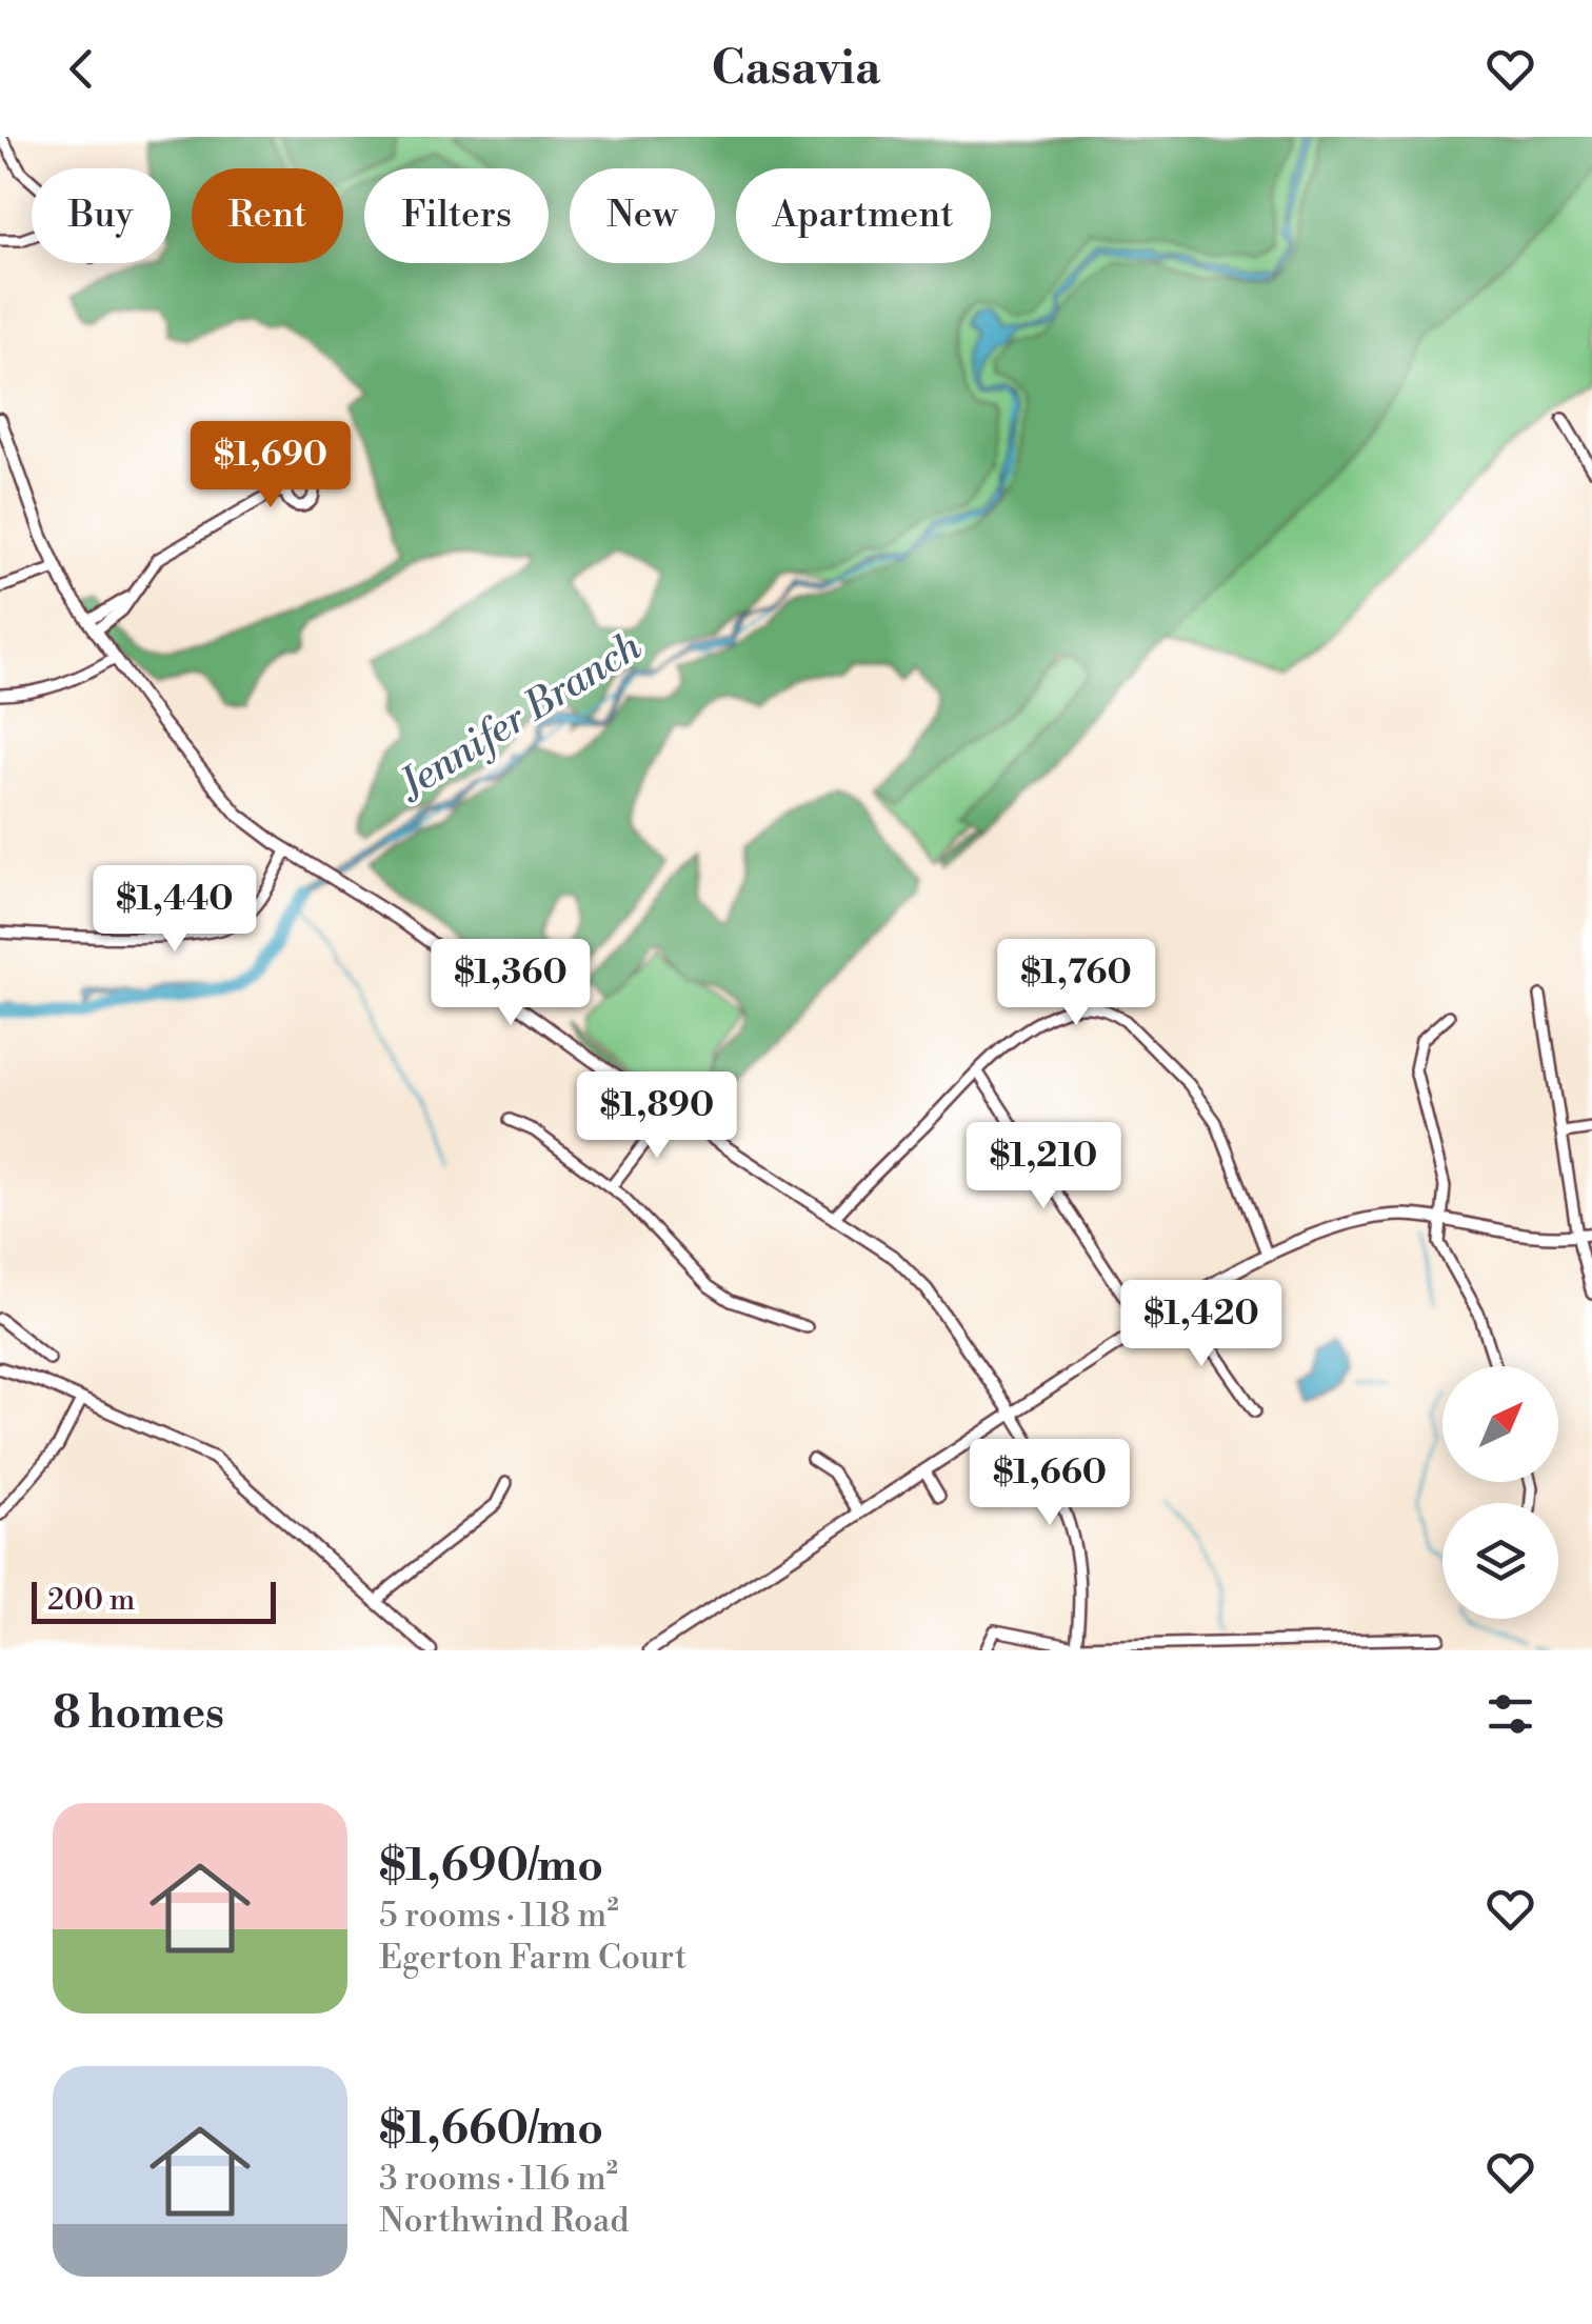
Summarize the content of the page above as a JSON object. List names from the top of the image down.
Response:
{
  "water": ["Jennifer Branch"],
  "scale_bar": "200 m",
  "north": "top right",
  "page": {
    "header": "Casavia",
    "chip": [
      "Buy",
      "Rent",
      "Filters",
      "New",
      "Apartment"
    ],
    "price": [
      "$1,690",
      "$1,440",
      "$1,360",
      "$1,760",
      "$1,890",
      "$1,210",
      "$1,420",
      "$1,660"
    ],
    "scale": "200 m",
    "heading": "8 homes",
    "list": [
      {
        "name": "$1,690/mo",
        "note": "5 rooms · 118 m² · Egerton Farm Court"
      },
      {
        "name": "$1,660/mo",
        "note": "3 rooms · 116 m² · Northwind Road"
      }
    ]
  }
}
